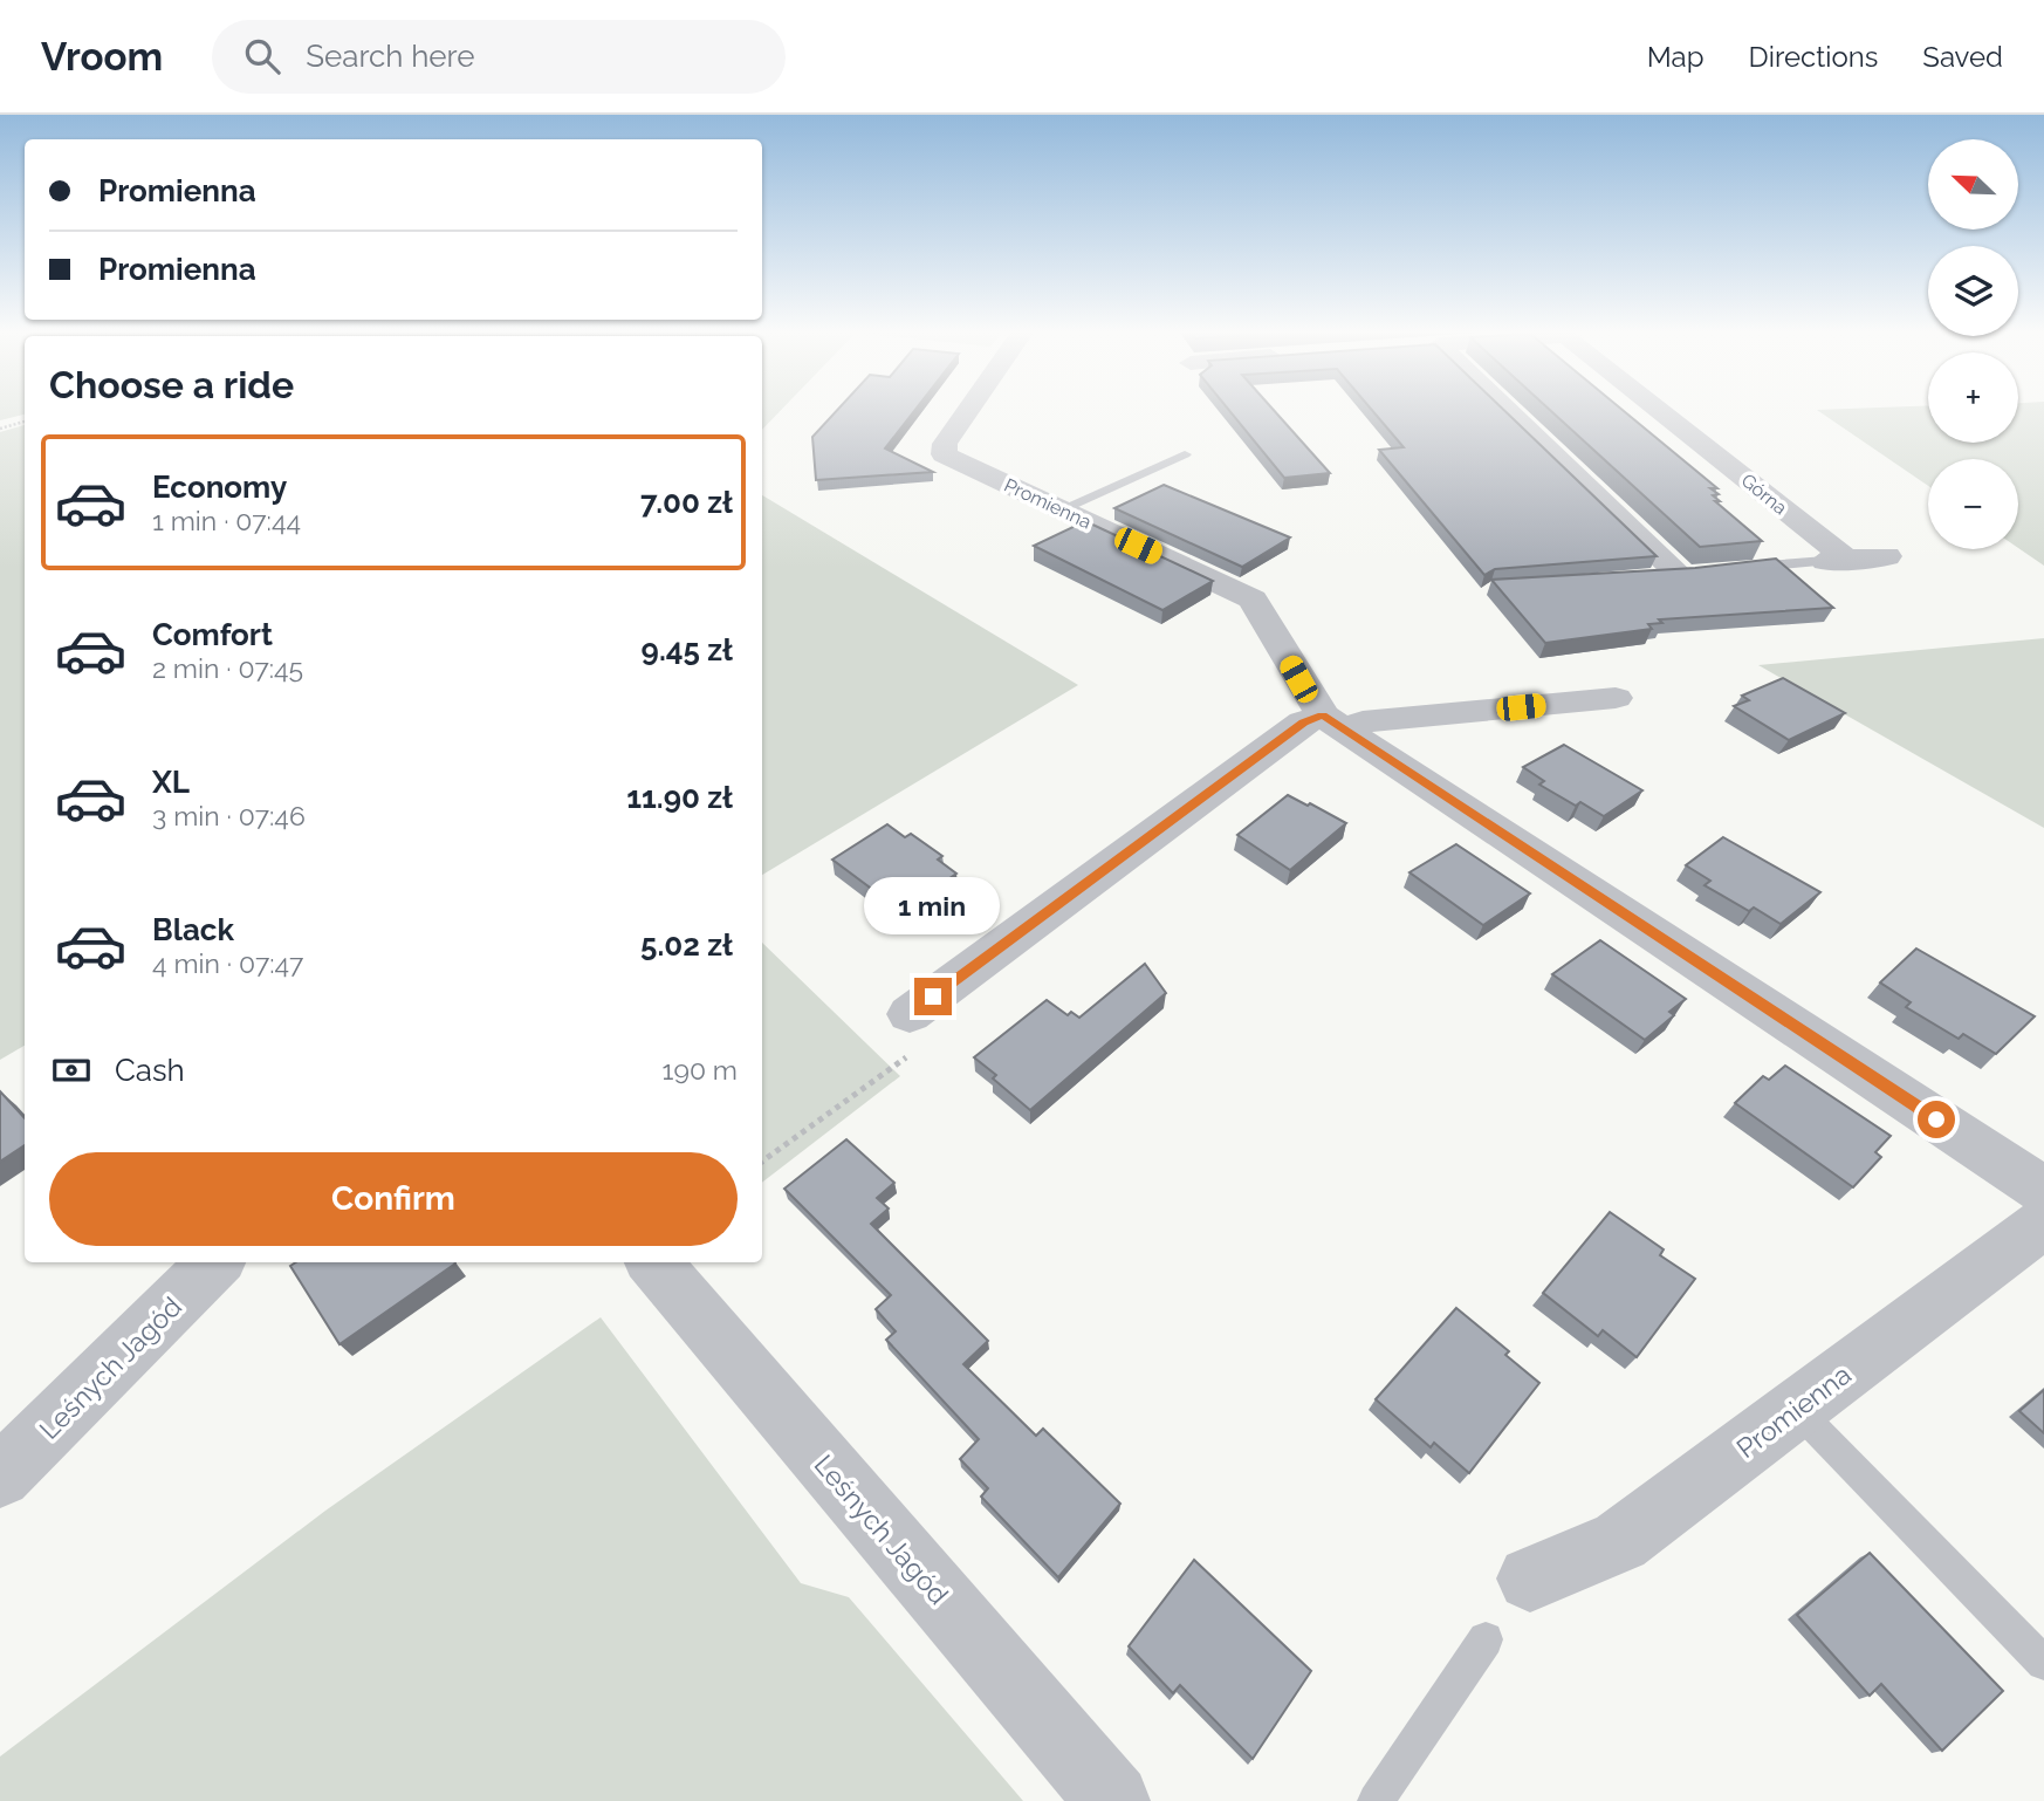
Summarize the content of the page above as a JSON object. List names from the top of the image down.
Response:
{
  "streets": {
    "street": ["Górna", "Promienna", "Leśnych Jagód"]
  },
  "north": "top left",
  "page": {
    "header": "Vroom",
    "search": "Search here",
    "nav": ["Map", "Directions", "Saved"],
    "map_buttons": ["+", "−"],
    "banner": ["Promienna", "Promienna"],
    "heading": "Choose a ride",
    "list": [
      {
        "name": "Economy",
        "note": "1 min · 07:44",
        "value": "7.00 zł"
      },
      {
        "name": "Comfort",
        "note": "2 min · 07:45",
        "value": "9.45 zł"
      },
      {
        "name": "XL",
        "note": "3 min · 07:46",
        "value": "11.90 zł"
      },
      {
        "name": "Black",
        "note": "4 min · 07:47",
        "value": "5.02 zł"
      }
    ],
    "bubble": "1 min",
    "pay": ["Cash", "190 m"],
    "buttons": "Confirm"
  }
}
